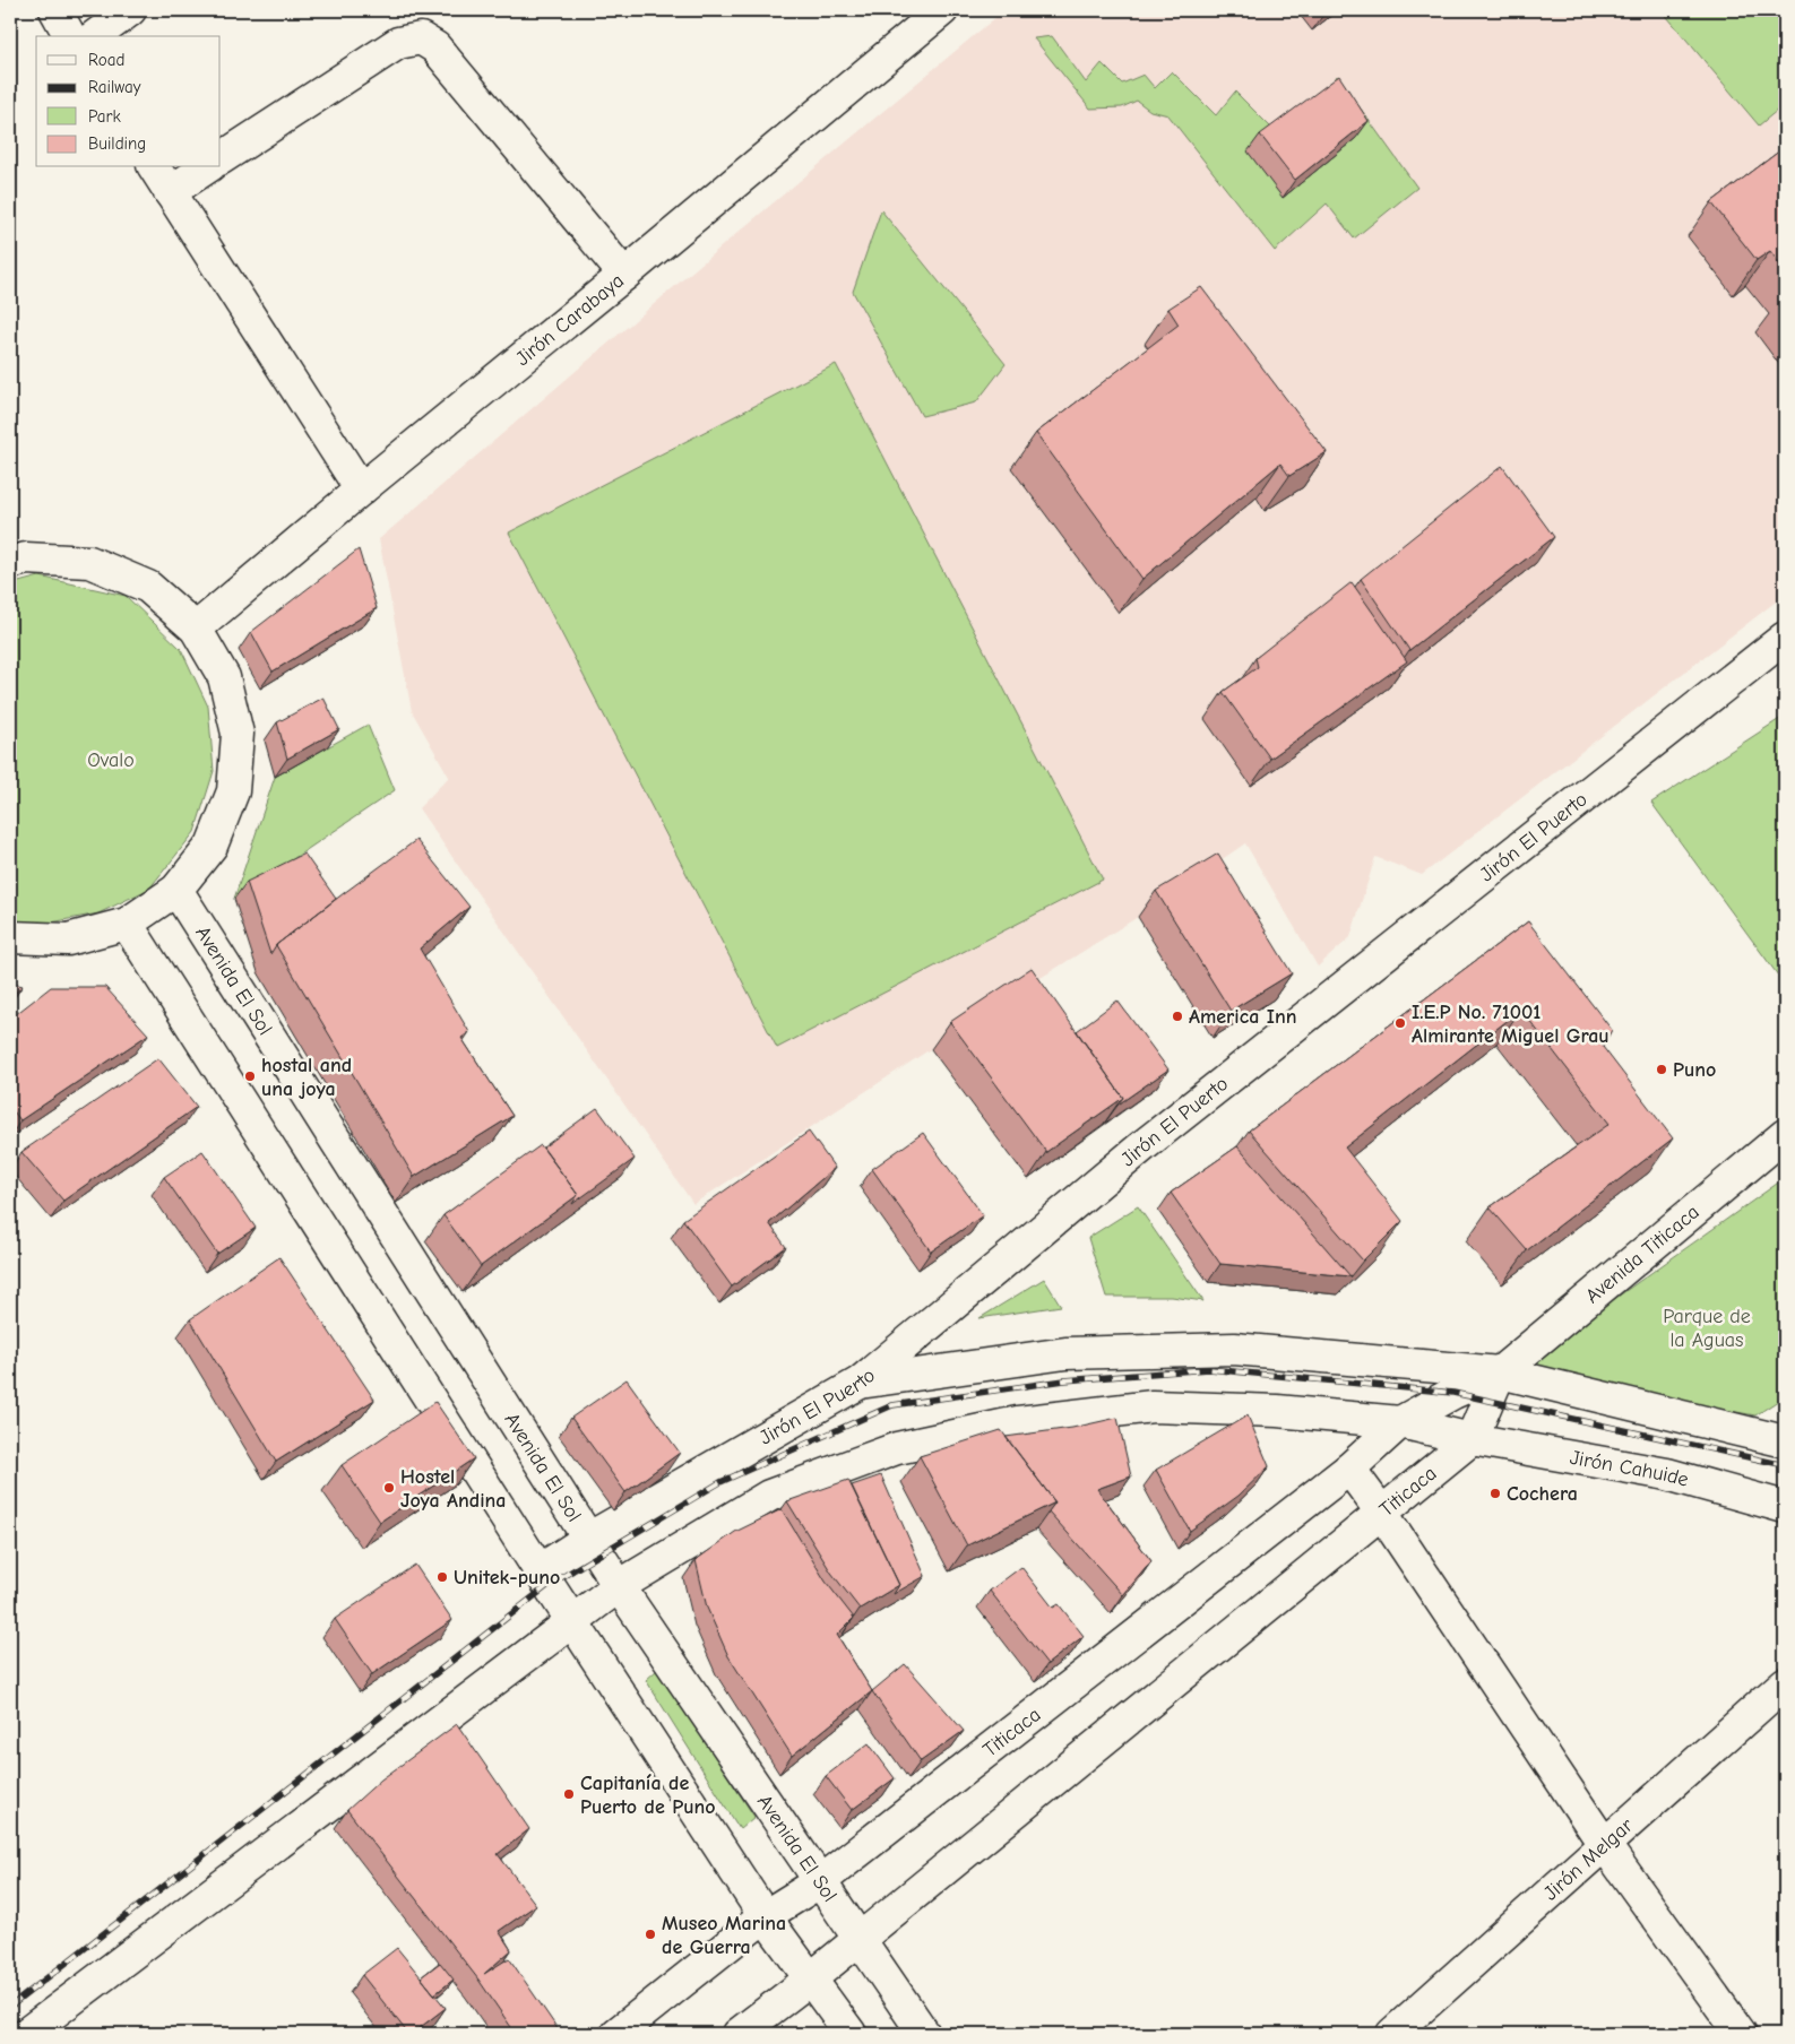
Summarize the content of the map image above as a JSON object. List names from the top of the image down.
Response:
{
  "streets": {
    "street": [
      "Jirón Carabaya",
      "Jirón El Puerto",
      "Avenida El Sol",
      "Avenida Titicaca",
      "Jirón Cahuide",
      "Titicaca",
      "Jirón Melgar"
    ]
  },
  "crossings": [
    ["Jirón El Puerto", "Avenida El Sol"],
    ["Avenida El Sol", "Jirón Cahuide"],
    ["Avenida El Sol", "Titicaca"],
    ["Avenida Titicaca", "Titicaca"],
    ["Jirón Cahuide", "Titicaca"]
  ],
  "parks": ["Ovalo", "Parque de la Aguas"],
  "places": [
    "America Inn",
    "I.E.P No. 71001 Almirante Miguel Grau",
    "Puno",
    "hostal and una joya",
    "Hostel Joya Andina",
    "Cochera",
    "Unitek-puno",
    "Capitanía de Puerto de Puno",
    "Museo Marina de Guerra"
  ],
  "legend": [
    "Road",
    "Railway",
    "Park",
    "Building"
  ]
}
